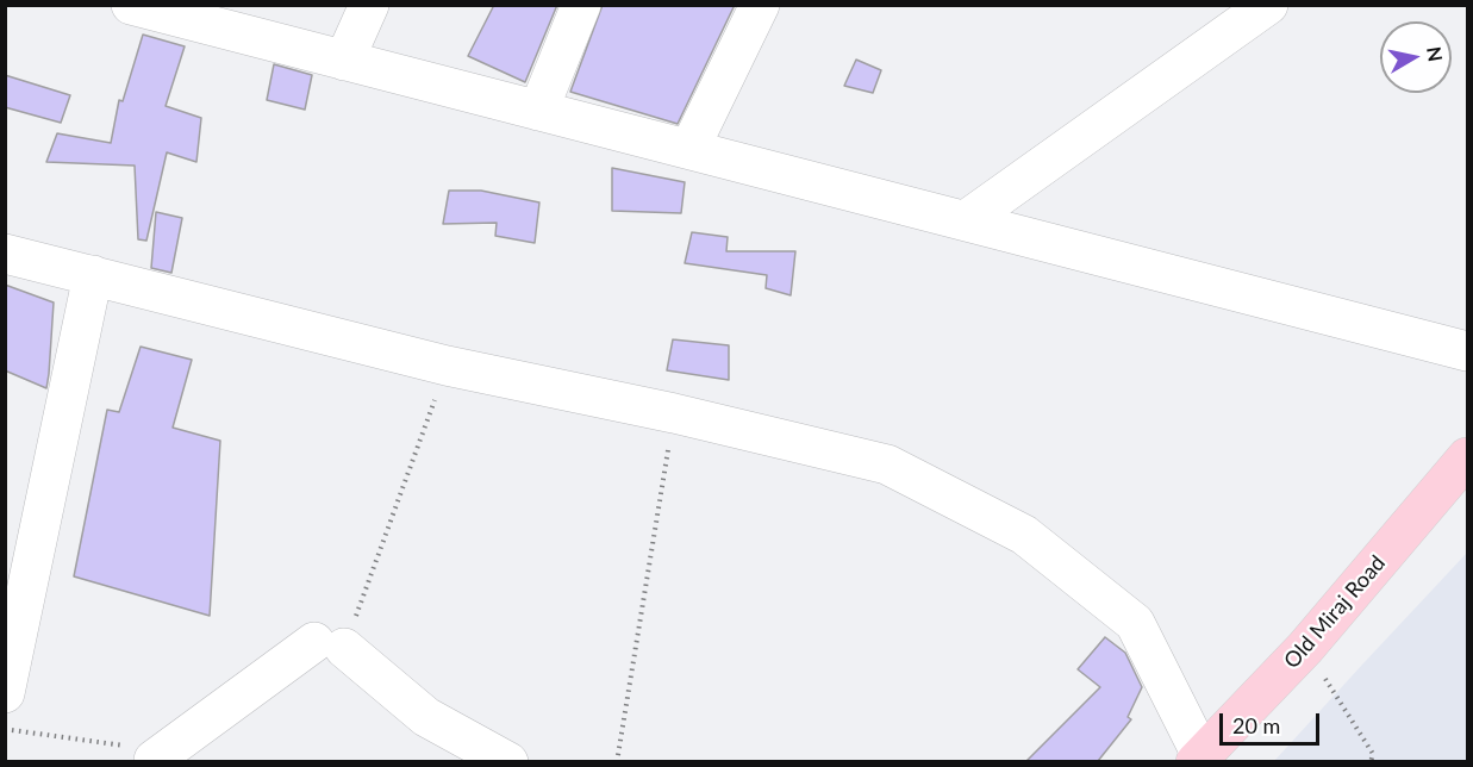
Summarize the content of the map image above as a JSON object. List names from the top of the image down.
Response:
{
  "streets": {
    "main road": ["Old Miraj Road"]
  },
  "scale_bar": "20 m",
  "north": "right"
}
